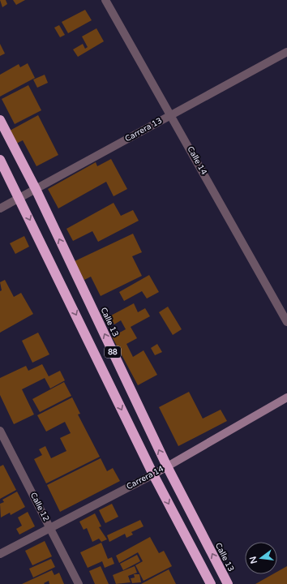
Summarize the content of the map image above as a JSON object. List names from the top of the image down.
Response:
{
  "streets": {
    "highway": ["Calle 13", "88"],
    "street": [
      "Carrera 13",
      "Calle 14",
      "Carrera 14",
      "Calle 12"
    ]
  },
  "crossings": [
    ["Carrera 13", "Calle 14"],
    ["Carrera 13", "Calle 13"],
    ["Carrera 13", "88"],
    ["Calle 13", "Carrera 14"],
    ["88", "Carrera 14"],
    ["Carrera 14", "Calle 12"]
  ],
  "north": "left"
}
